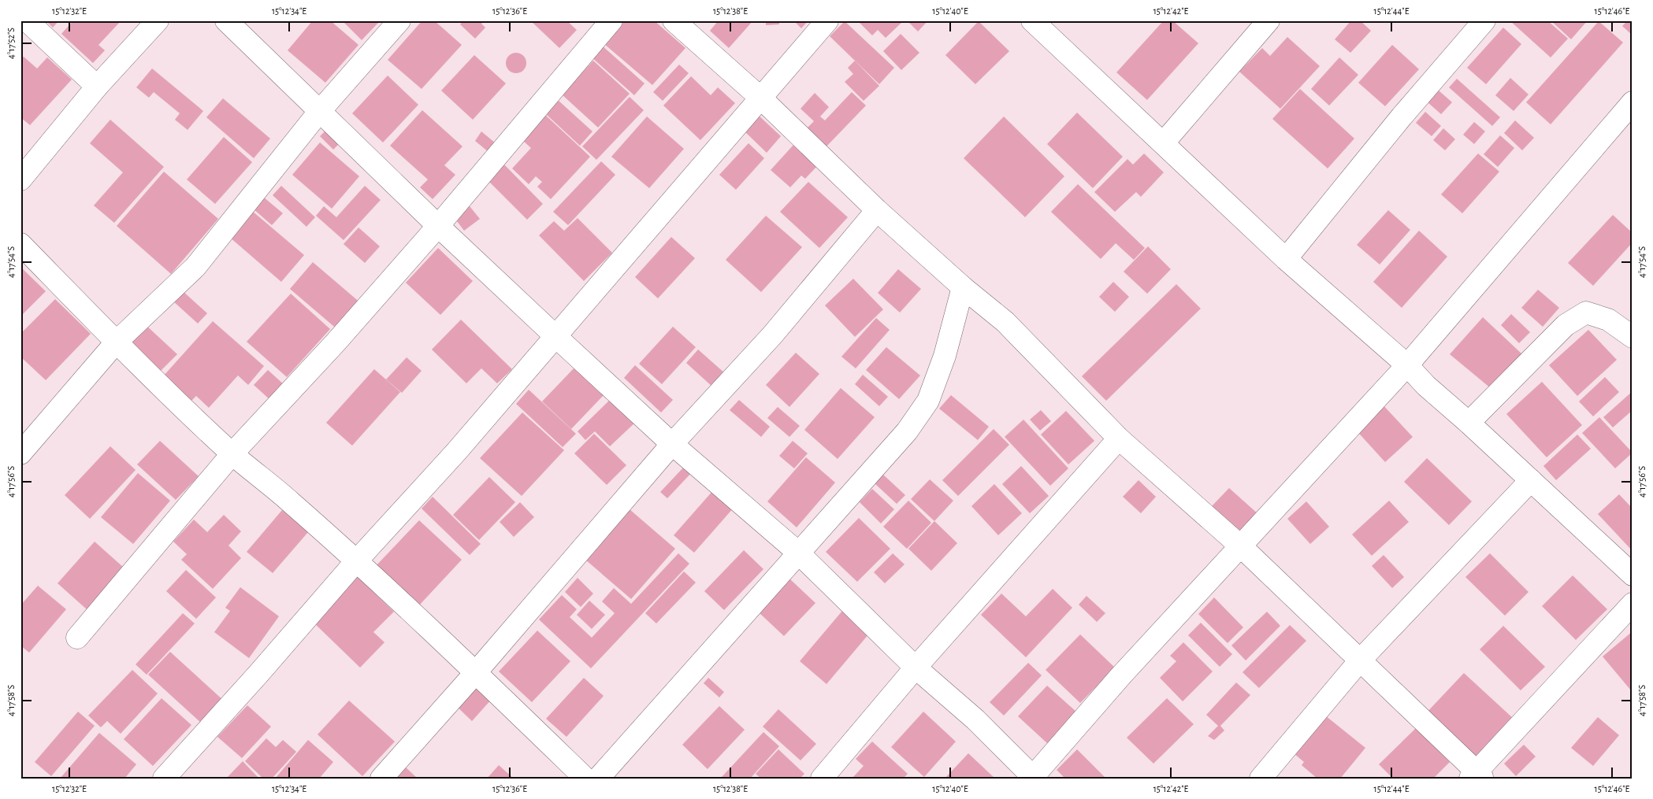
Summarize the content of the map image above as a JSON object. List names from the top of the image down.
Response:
{
  "coordinates": [
    "15°12'32\"E",
    "15°12'34\"E",
    "15°12'36\"E",
    "15°12'38\"E",
    "15°12'40\"E",
    "15°12'42\"E",
    "15°12'44\"E",
    "15°12'46\"E",
    "4°17'52\"S",
    "4°17'54\"S",
    "4°17'56\"S",
    "4°17'58\"S"
  ]
}
